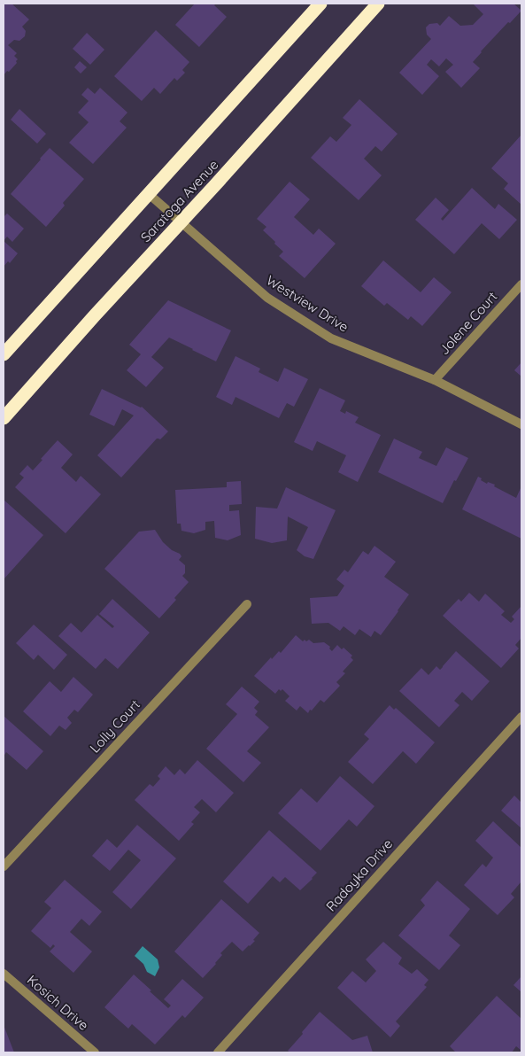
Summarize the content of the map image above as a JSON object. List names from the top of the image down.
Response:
{
  "streets": {
    "highway": ["Saratoga Avenue"],
    "street": [
      "Westview Drive",
      "Jolene Court",
      "Lolly Court",
      "Radoyka Drive",
      "Kosich Drive"
    ]
  },
  "crossings": [
    ["Saratoga Avenue", "Westview Drive"],
    ["Westview Drive", "Jolene Court"]
  ]
}
